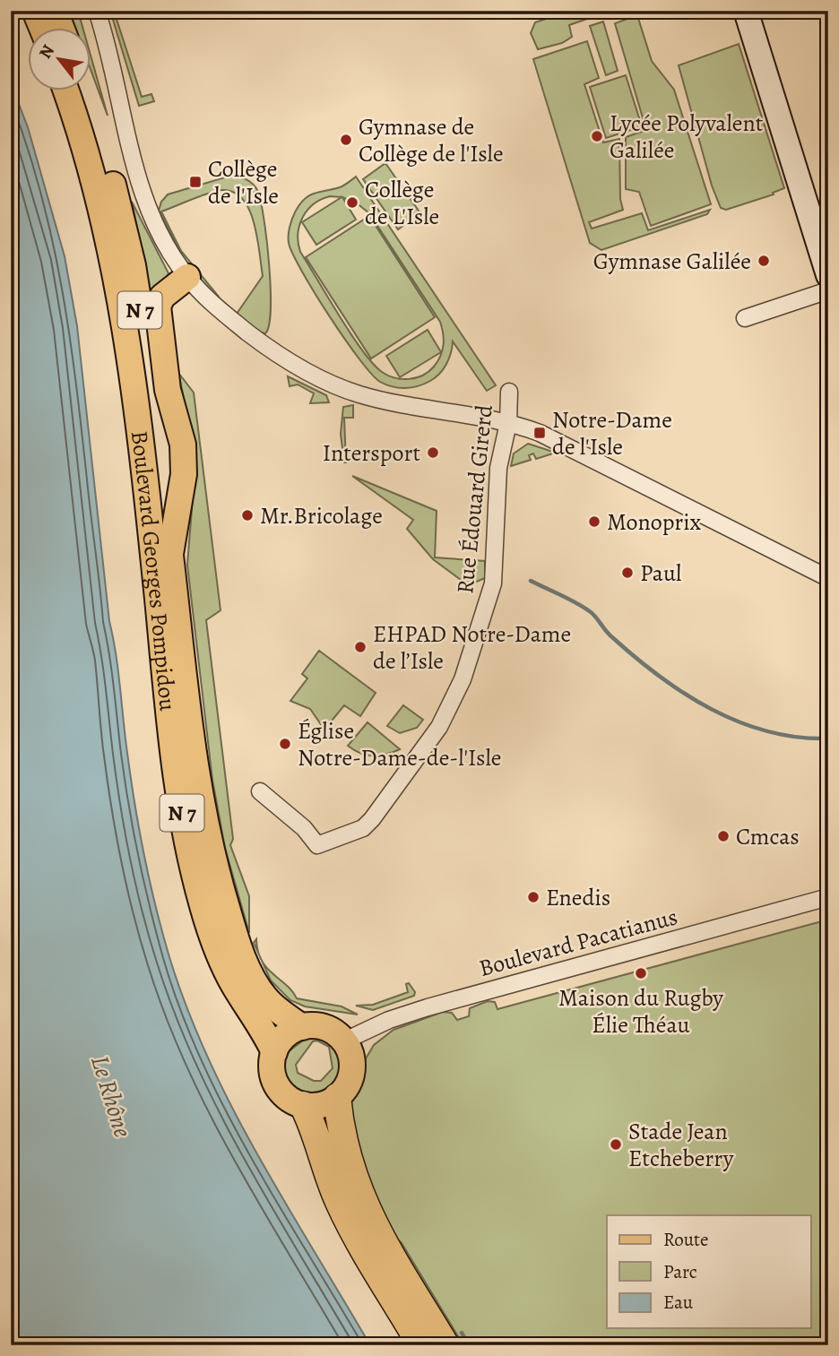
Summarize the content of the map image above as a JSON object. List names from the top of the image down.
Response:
{
  "streets": {
    "main road": ["N 7", "Boulevard Georges Pompidou"],
    "street": ["Rue Édouard Girerd", "Boulevard Pacatianus"]
  },
  "crossings": [
    ["Boulevard Georges Pompidou", "Boulevard Pacatianus"]
  ],
  "water": ["Le Rhône"],
  "places": {
    "other": [
      "Lycée Polyvalent Galilée",
      "Gymnase de Collège de l'Isle",
      "Collège de L'Isle",
      "Gymnase Galilée",
      "Intersport",
      "Mr.Bricolage",
      "Monoprix",
      "Paul",
      "EHPAD Notre-Dame de l’Isle",
      "Église Notre-Dame-de-l'Isle",
      "Cmcas",
      "Enedis",
      "Maison du Rugby Élie Théau",
      "Stade Jean Etcheberry"
    ],
    "transit": ["Collège de l'Isle", "Notre-Dame de l'Isle"]
  },
  "legend": ["Route", "Parc", "Eau"],
  "north": "top left"
}
